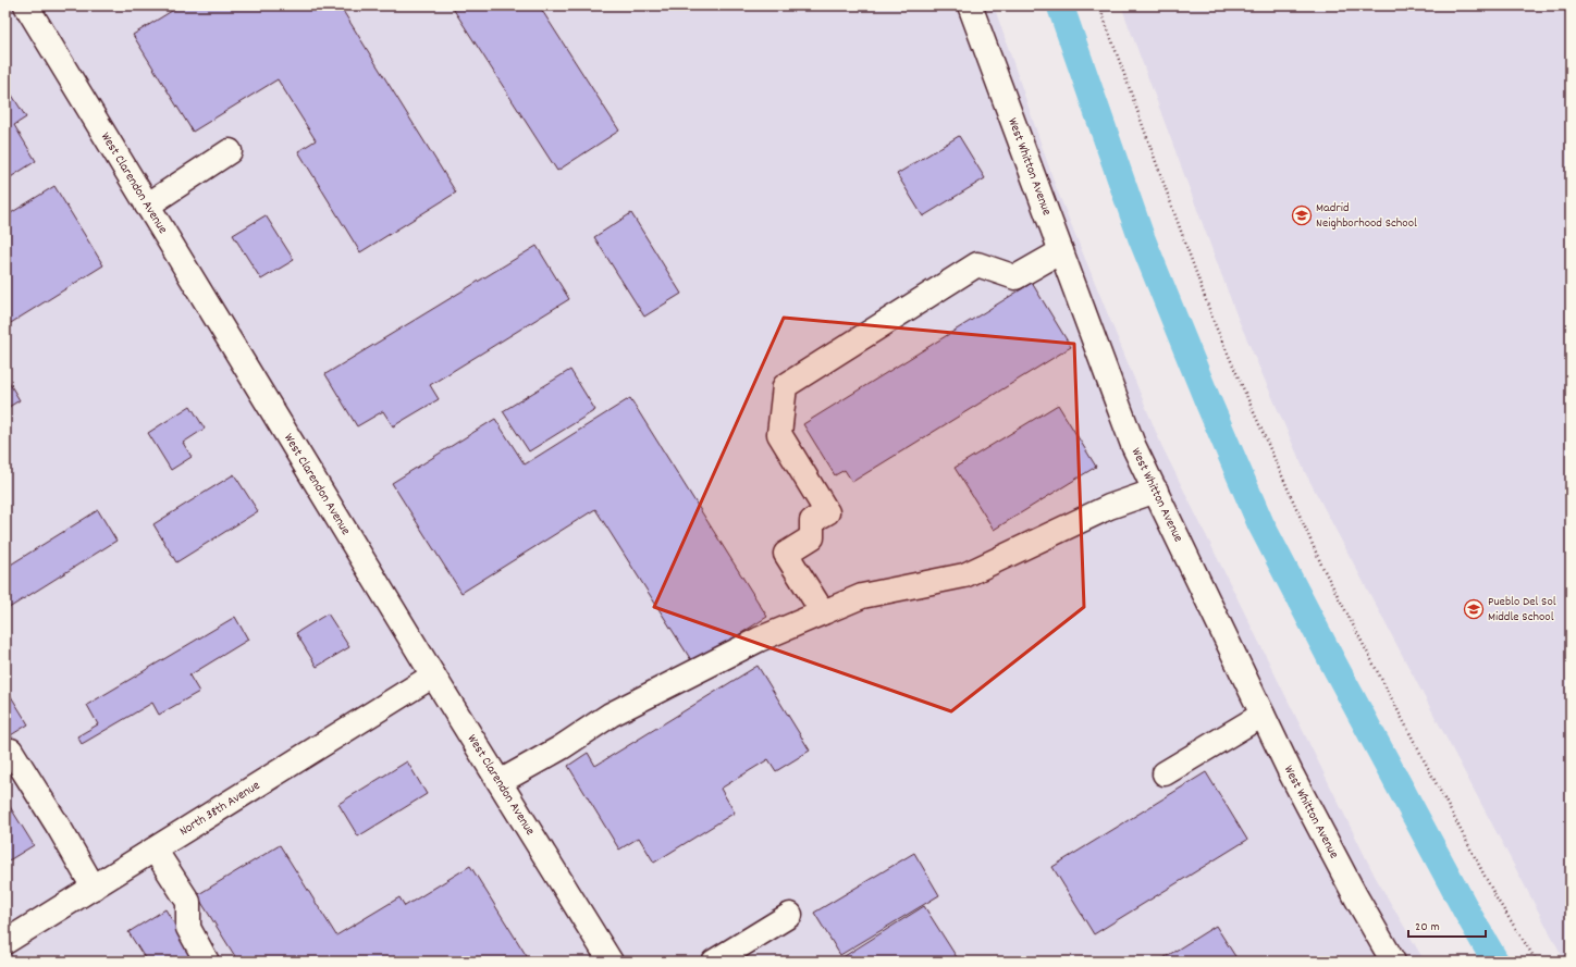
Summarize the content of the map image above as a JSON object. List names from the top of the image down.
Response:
{
  "streets": {
    "street": ["West Whitton Avenue", "West Clarendon Avenue", "North 38th Avenue"]
  },
  "crossings": [
    ["West Clarendon Avenue", "North 38th Avenue"]
  ],
  "places": {
    "school or university": ["Madrid Neighborhood School", "Pueblo Del Sol Middle School"]
  },
  "scale_bar": "20 m"
}
